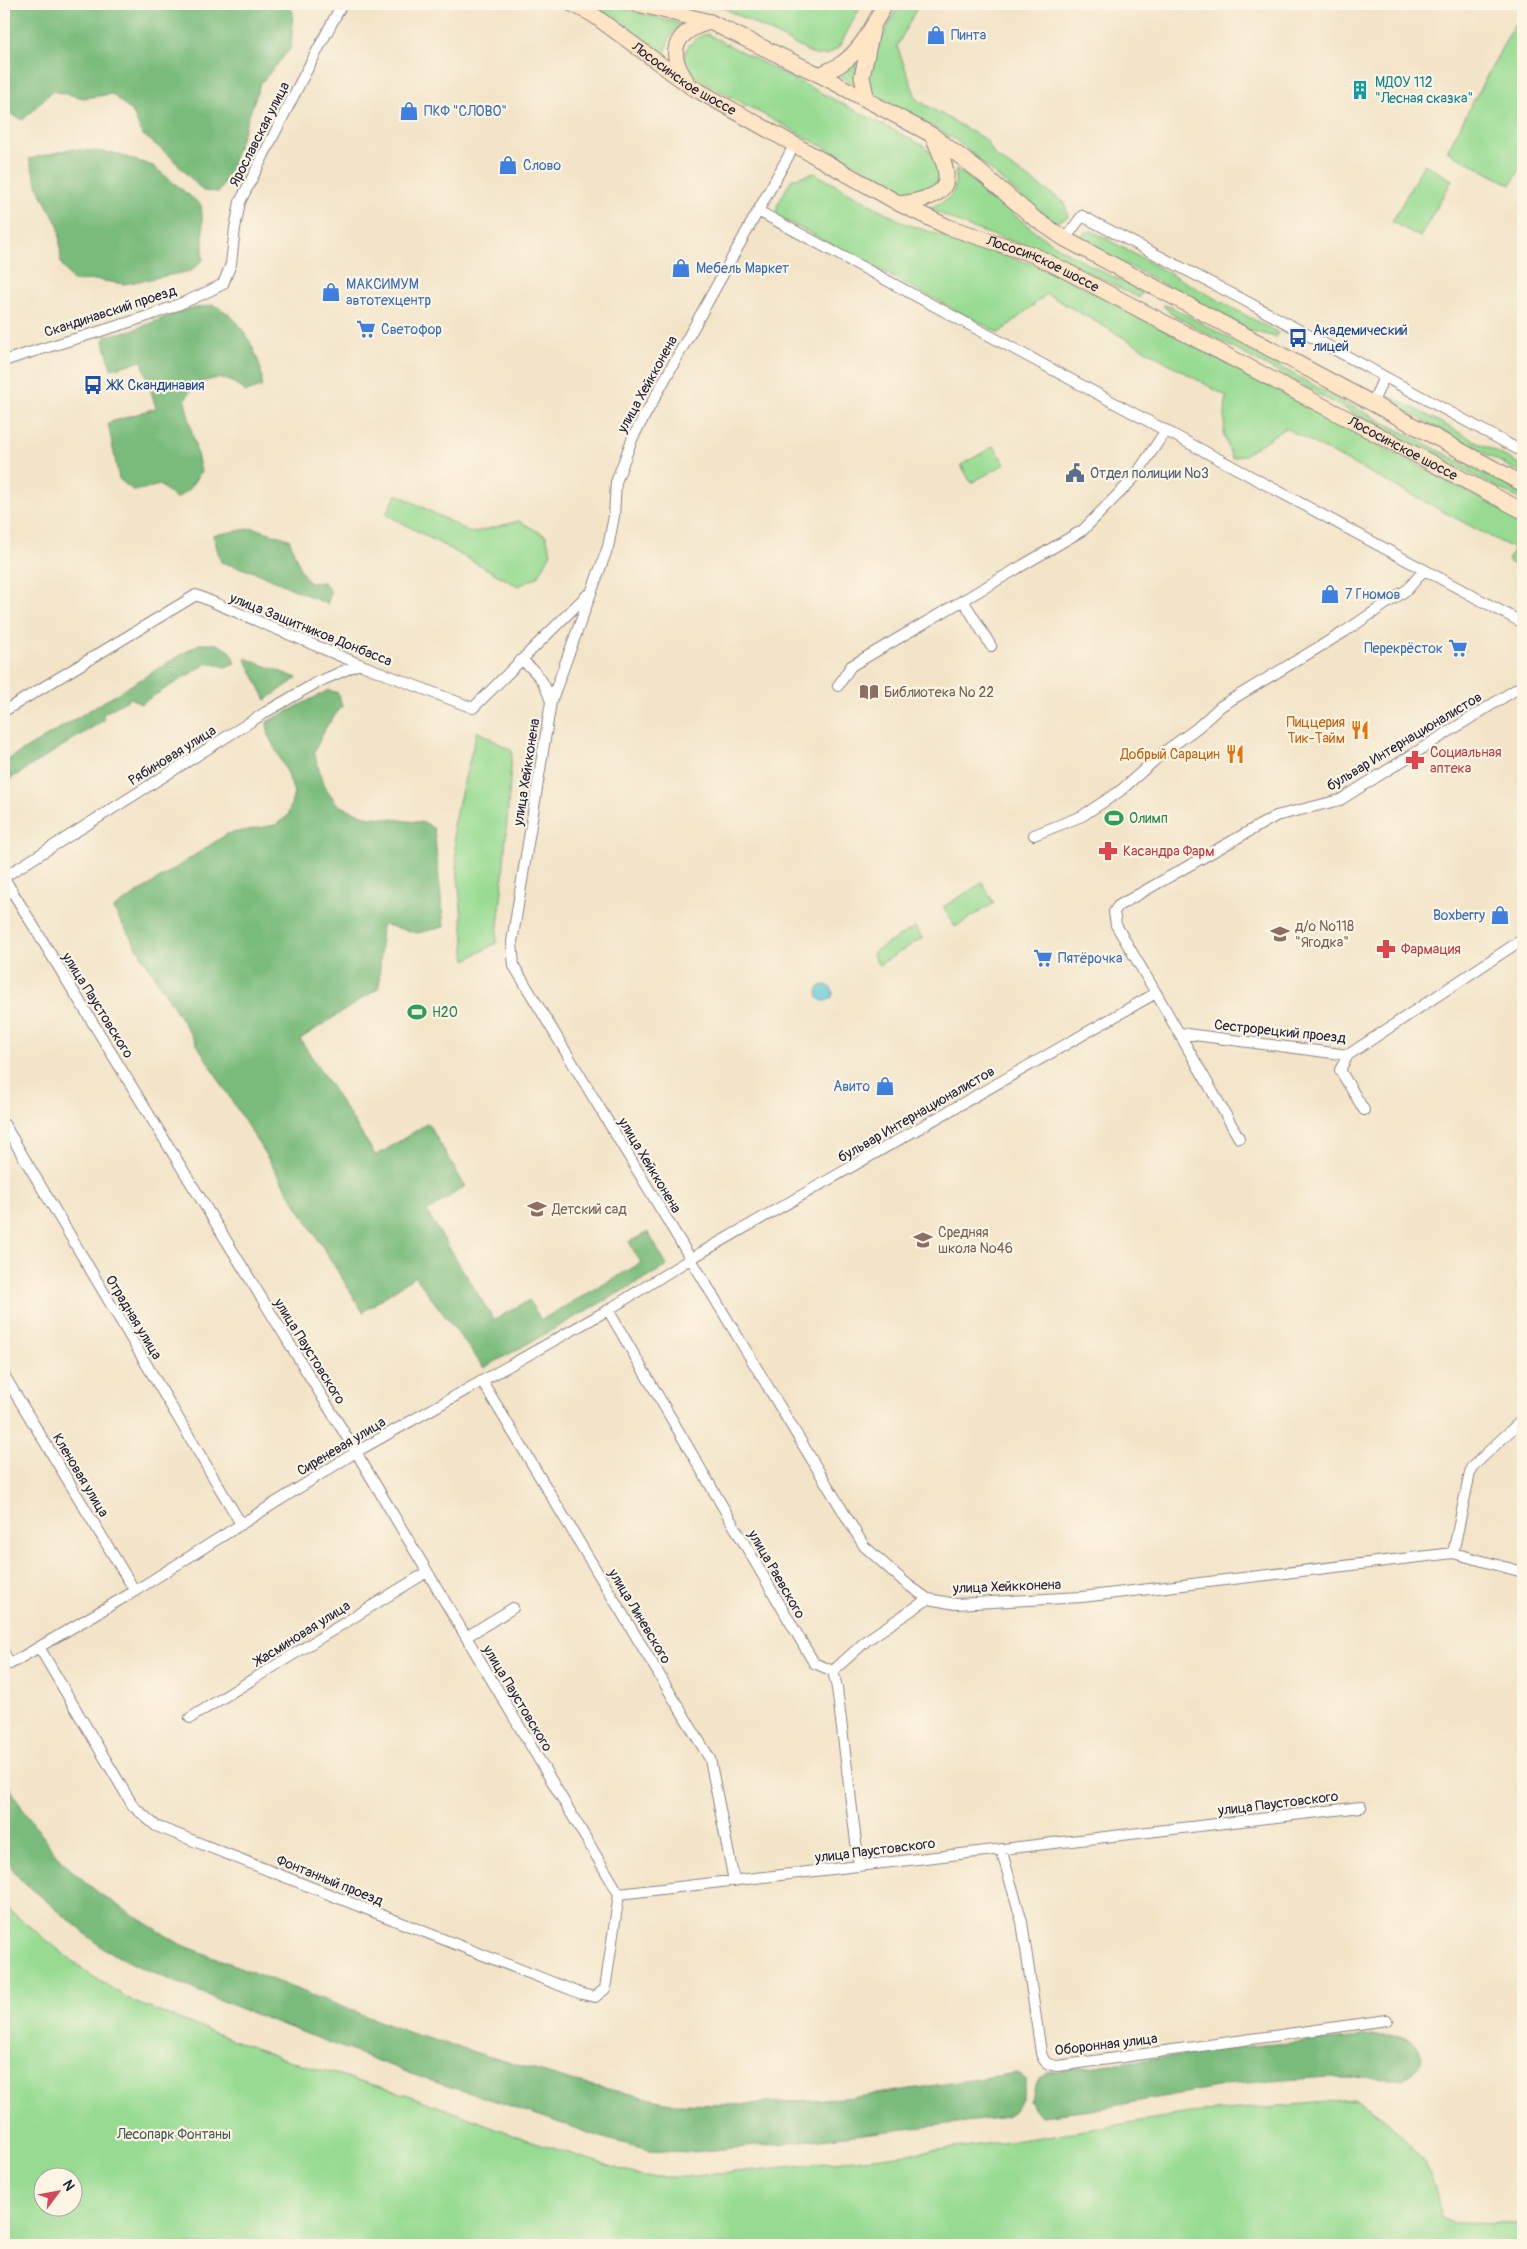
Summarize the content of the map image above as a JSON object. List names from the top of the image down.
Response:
{
  "streets": {
    "street": [
      "Лососинское шоссе",
      "Ярославская улица",
      "Скандинавский проезд",
      "улица Хейкконена",
      "улица Защитников Донбасса",
      "бульвар Интернационалистов",
      "Рябиновая улица",
      "улица Паустовского",
      "Сестрорецкий проезд",
      "Отрадная улица",
      "Сиреневая улица",
      "Кленовая улица",
      "улица Раевского",
      "улица Линевского",
      "Жасминовая улица",
      "Фонтанный проезд",
      "Оборонная улица"
    ]
  },
  "crossings": [
    ["Лососинское шоссе", "улица Хейкконена"],
    ["Ярославская улица", "Скандинавский проезд"],
    ["улица Хейкконена", "улица Защитников Донбасса"],
    ["улица Хейкконена", "бульвар Интернационалистов"],
    ["улица Хейкконена", "Сиреневая улица"],
    ["улица Защитников Донбасса", "Рябиновая улица"],
    ["бульвар Интернационалистов", "Сестрорецкий проезд"],
    ["бульвар Интернационалистов", "Сиреневая улица"],
    ["Рябиновая улица", "улица Паустовского"],
    ["улица Паустовского", "Сиреневая улица"],
    ["улица Паустовского", "улица Линевского"],
    ["улица Паустовского", "Жасминовая улица"],
    ["улица Паустовского", "Фонтанный проезд"],
    ["улица Паустовского", "Оборонная улица"],
    ["Отрадная улица", "Сиреневая улица"],
    ["Сиреневая улица", "Кленовая улица"],
    ["Сиреневая улица", "улица Раевского"],
    ["Сиреневая улица", "улица Линевского"],
    ["Сиреневая улица", "Фонтанный проезд"]
  ],
  "parks": ["Лесопарк Фонтаны"],
  "places": {
    "shop": [
      "Пинта",
      "ПКФ \"СЛОВО\"",
      "Слово",
      "Мебель Маркет",
      "МАКСИМУМ автотехцентр",
      "7 Гномов",
      "Boxberry",
      "Авито"
    ],
    "building": ["МДОУ 112 \"Лесная сказка\""],
    "supermarket": ["Светофор", "Перекрёсток", "Пятёрочка"],
    "bus stop": ["Академический лицей", "ЖК Скандинавия"],
    "public building": ["Отдел полиции №3"],
    "library": ["Библиотека № 22"],
    "restaurant": ["Пиццерия Тик-Тайм", "Добрый Сарацин"],
    "pharmacy": ["Социальная аптека", "Касандра Фарм", "Фармация"],
    "sports": ["Олимп", "H2O"],
    "school or university": ["д/о №118 \"Ягодка\"", "Детский сад", "Средняя школа №46"]
  },
  "north": "top right"
}
